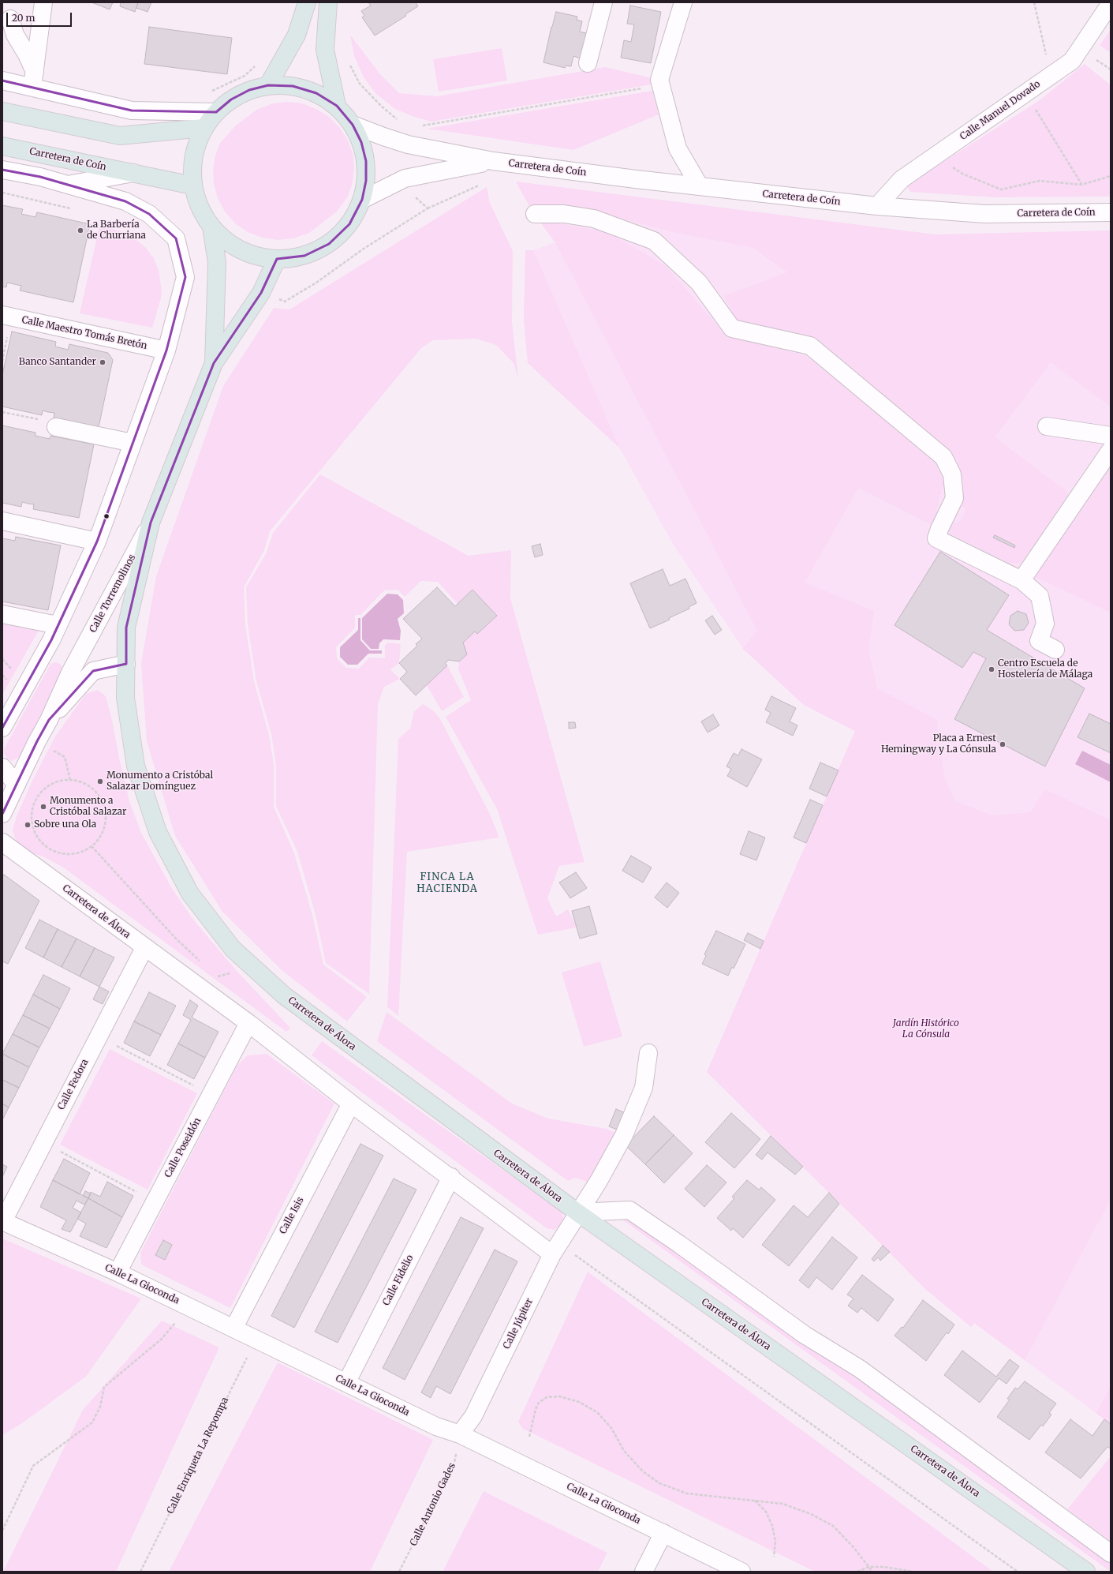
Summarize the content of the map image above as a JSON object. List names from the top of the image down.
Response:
{
  "streets": {
    "main road": ["Carretera de Coín", "Calle Torremolinos", "Carretera de Álora"],
    "street": [
      "Calle Manuel Dovado",
      "Calle Maestro Tomás Bretón",
      "Calle Fedora",
      "Calle Poseidón",
      "Calle Isis",
      "Calle Fidelio",
      "Calle La Gioconda",
      "Calle Júpiter"
    ],
    "path": ["Calle Enriqueta La Repompa", "Calle Antonio Gades"]
  },
  "crossings": [
    ["Calle Manuel Dovado", "Carretera de Coín"],
    ["Carretera de Coín", "Calle Maestro Tomás Bretón"],
    ["Calle Torremolinos", "Carretera de Álora"],
    ["Carretera de Álora", "Calle Fedora"],
    ["Carretera de Álora", "Calle Poseidón"],
    ["Carretera de Álora", "Calle Isis"],
    ["Carretera de Álora", "Calle Fidelio"],
    ["Carretera de Álora", "Calle Júpiter"],
    ["Calle Fedora", "Calle La Gioconda"],
    ["Calle Poseidón", "Calle La Gioconda"],
    ["Calle Isis", "Calle La Gioconda"],
    ["Calle Fidelio", "Calle La Gioconda"],
    ["Calle La Gioconda", "Calle Júpiter"],
    ["Calle La Gioconda", "Calle Enriqueta La Repompa"],
    ["Calle La Gioconda", "Calle Antonio Gades"],
    ["Calle Júpiter", "Calle Antonio Gades"]
  ],
  "districts": ["FINCA LA HACIENDA"],
  "parks": ["Jardín Histórico La Cónsula"],
  "places": [
    "La Barbería de Churriana",
    "Banco Santander",
    "Centro Escuela de Hostelería de Málaga",
    "Placa a Ernest Hemingway y La Cónsula",
    "Monumento a Cristóbal Salazar Domínguez",
    "Monumento a Cristóbal Salazar",
    "Sobre una Ola"
  ],
  "scale_bar": "20 m"
}
